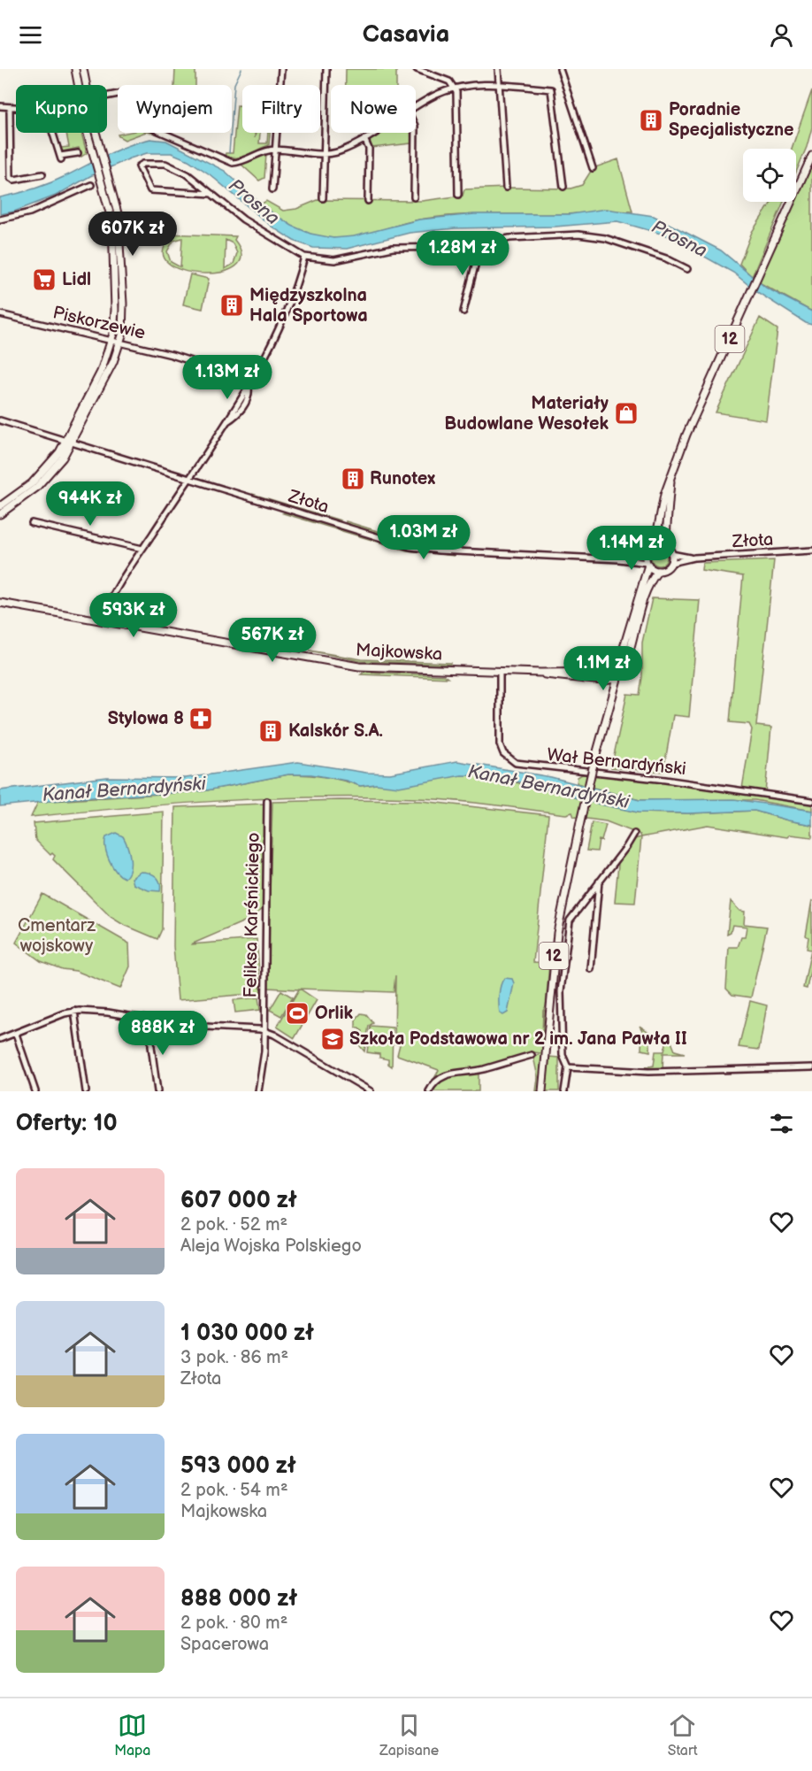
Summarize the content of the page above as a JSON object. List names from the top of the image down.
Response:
{
  "streets": {
    "main road": ["12", "Majkowska"],
    "street": [
      "Piskorzewie",
      "Złota",
      "Wał Bernardyński",
      "Feliksa Karśnickiego"
    ]
  },
  "crossings": [
    ["12", "Złota"],
    ["12", "Majkowska"],
    ["Majkowska", "Wał Bernardyński"]
  ],
  "water": ["Prosna", "Kanał Bernardyński"],
  "parks": ["Cmentarz wojskowy"],
  "places": {
    "building": [
      "Poradnie Specjalistyczne",
      "Międzyszkolna Hala Sportowa",
      "Runotex",
      "Kalskór S.A."
    ],
    "supermarket": ["Lidl"],
    "shop": ["Materiały Budowlane Wesołek"],
    "pharmacy": ["Stylowa 8"],
    "sports": ["Orlik"],
    "school or university": ["Szkoła Podstawowa nr 2 im. Jana Pawła II"]
  },
  "page": {
    "header": "Casavia",
    "chip": [
      "Kupno",
      "Wynajem",
      "Filtry",
      "Nowe"
    ],
    "price": [
      "607K zł",
      "1.28M zł",
      "1.13M zł",
      "944K zł",
      "1.03M zł",
      "1.14M zł",
      "593K zł",
      "567K zł",
      "1.1M zł",
      "888K zł"
    ],
    "heading": "Oferty: 10",
    "list": [
      {
        "name": "607 000 zł",
        "note": "2 pok. · 52 m² · Aleja Wojska Polskiego"
      },
      {
        "name": "1 030 000 zł",
        "note": "3 pok. · 86 m² · Złota"
      },
      {
        "name": "593 000 zł",
        "note": "2 pok. · 54 m² · Majkowska"
      },
      {
        "name": "888 000 zł",
        "note": "2 pok. · 80 m² · Spacerowa"
      }
    ],
    "tabs": ["Mapa", "Zapisane", "Start"]
  }
}
